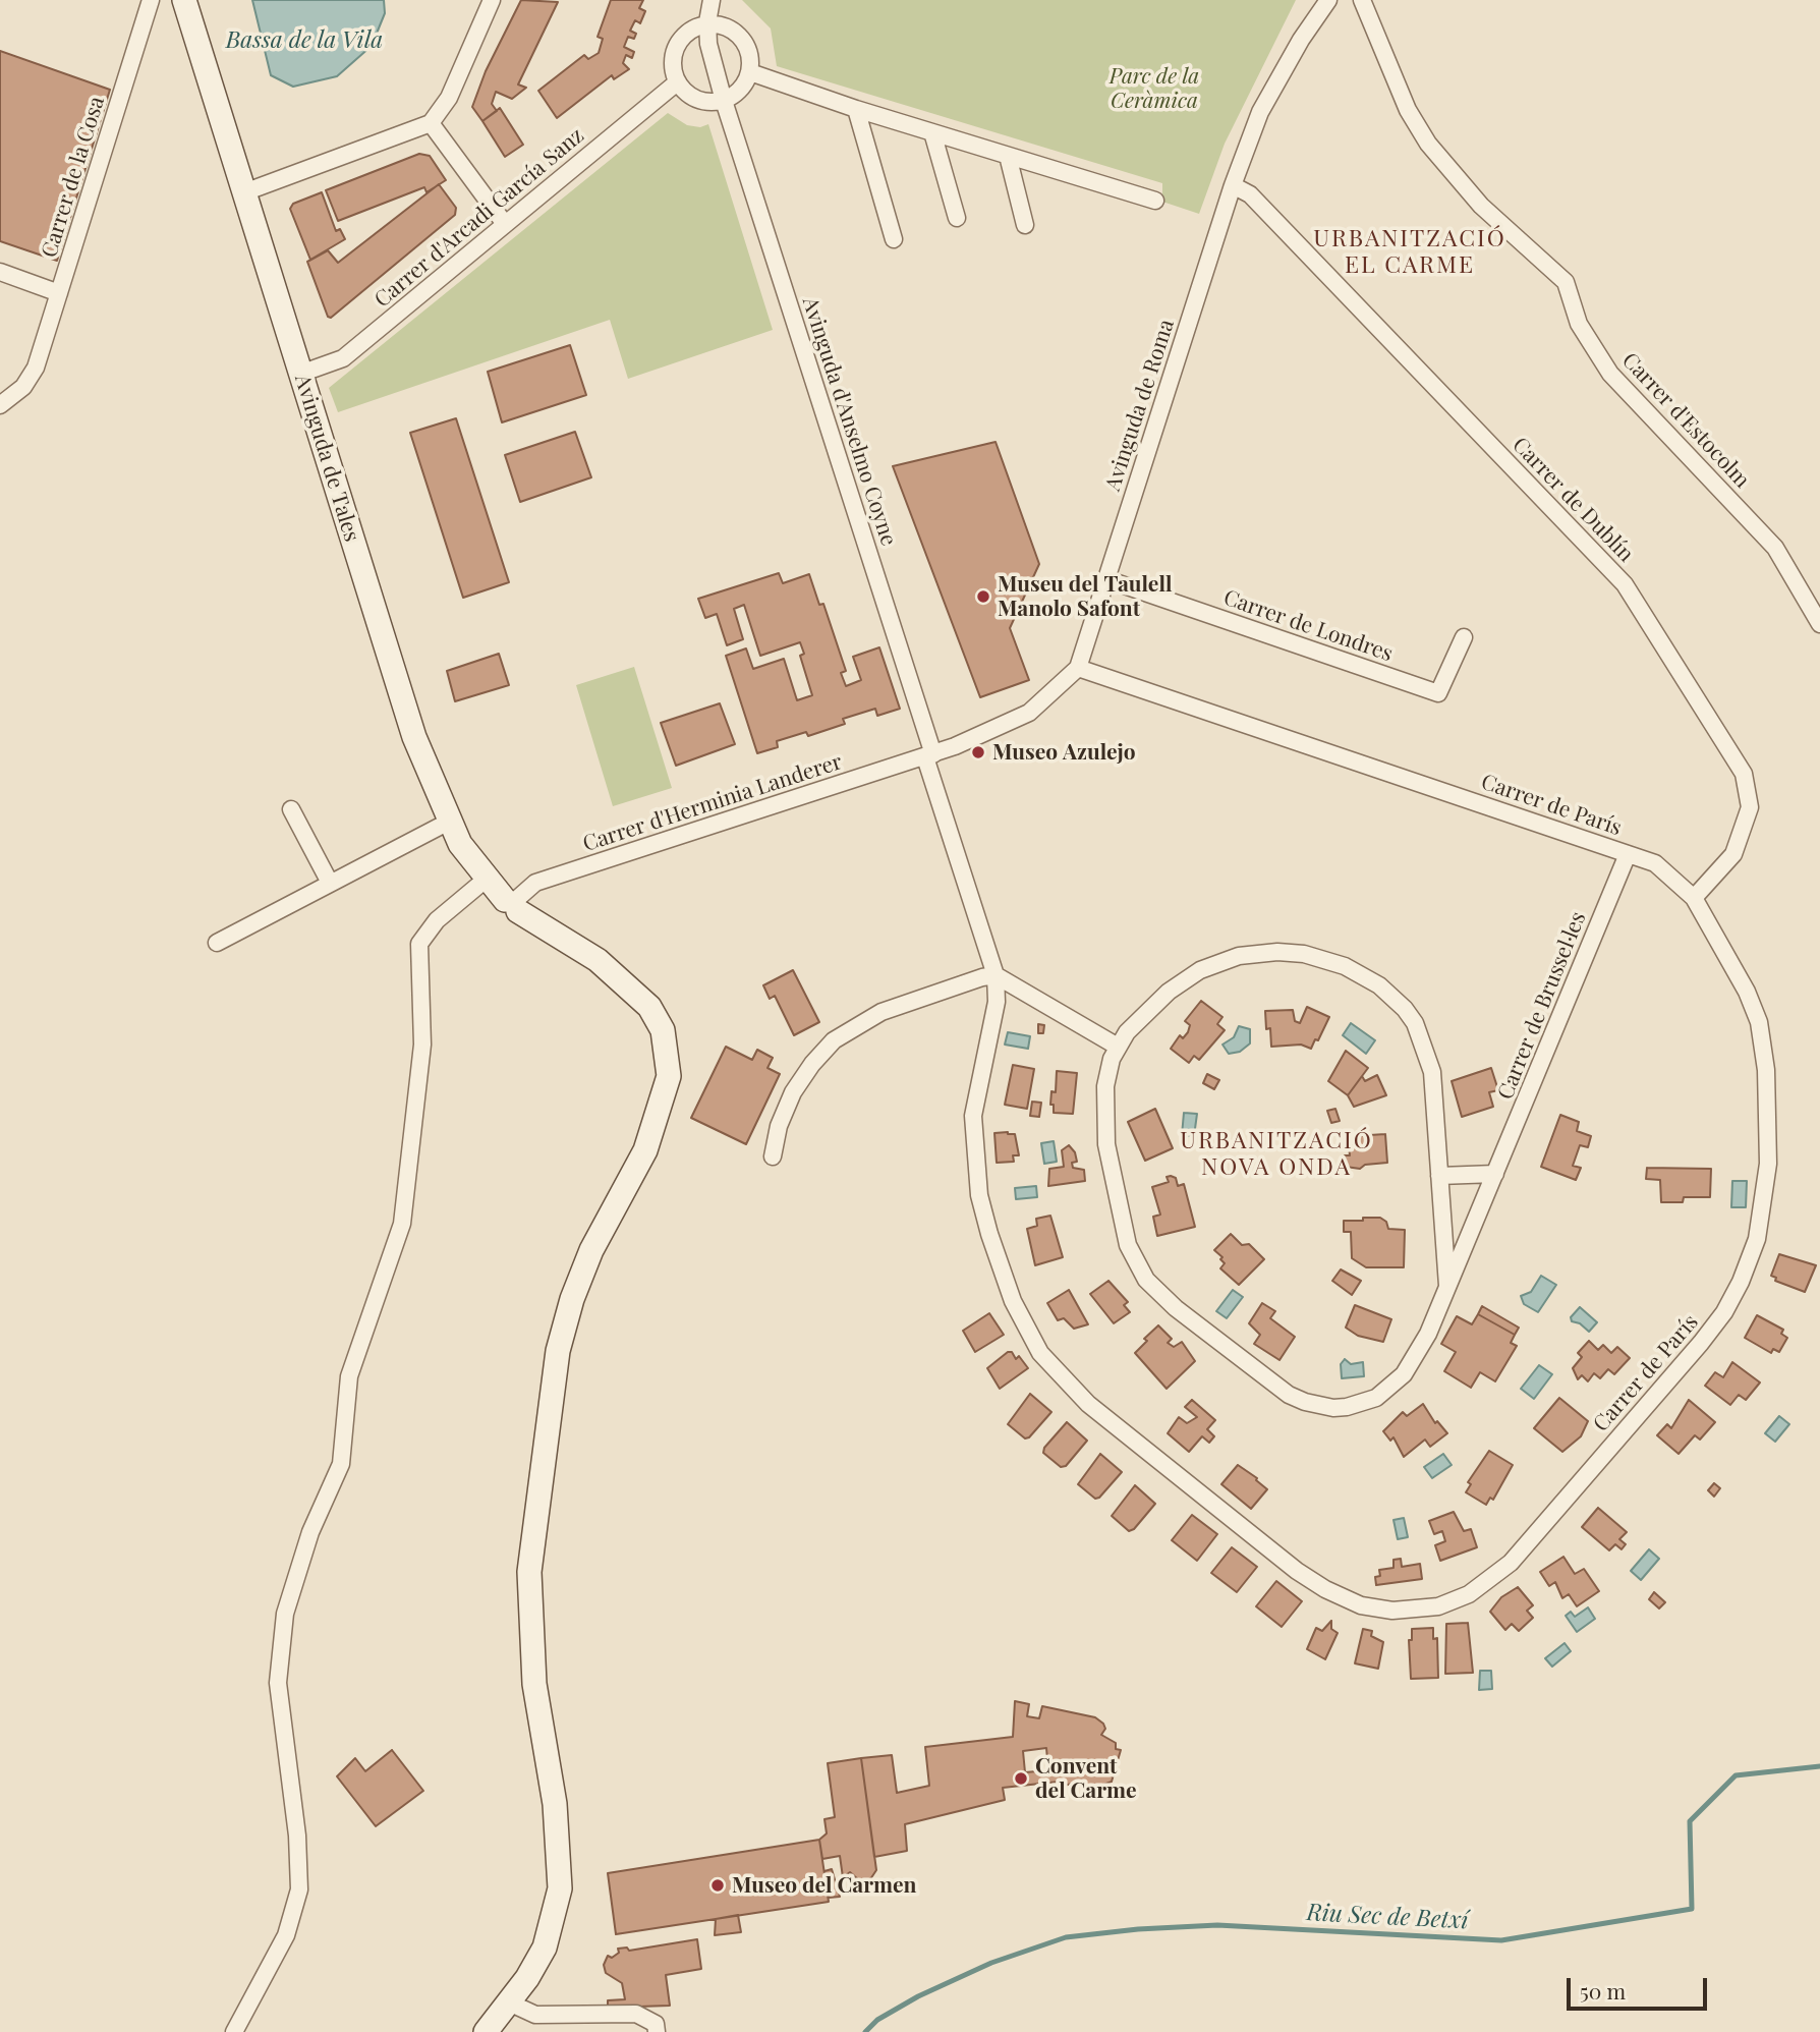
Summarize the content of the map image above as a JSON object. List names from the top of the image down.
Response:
{
  "streets": {
    "main road": ["Avinguda de Tales"],
    "street": [
      "Carrer de la Cosa",
      "Carrer d'Arcadi García Sanz",
      "Avinguda de Roma",
      "Carrer d'Estocolm",
      "Avinguda d'Anselmo Coyne",
      "Carrer de Dublín",
      "Carrer de Londres",
      "Carrer d'Herminia Landerer",
      "Carrer de París",
      "Carrer de Brussel·les"
    ]
  },
  "crossings": [
    ["Carrer d'Arcadi García Sanz", "Avinguda de Tales"],
    ["Avinguda de Roma", "Carrer de Dublín"],
    ["Avinguda de Roma", "Carrer de Londres"],
    ["Avinguda de Roma", "Carrer de París"],
    ["Avinguda d'Anselmo Coyne", "Carrer d'Herminia Landerer"],
    ["Avinguda d'Anselmo Coyne", "Carrer de París"],
    ["Avinguda de Tales", "Carrer d'Herminia Landerer"],
    ["Carrer de Dublín", "Carrer de París"],
    ["Carrer de París", "Carrer de Brussel·les"]
  ],
  "districts": ["URBANITZACIÓ EL CARME", "URBANITZACIÓ NOVA ONDA"],
  "water": ["Bassa de la Vila", "Riu Sec de Betxí"],
  "parks": ["Parc de la Ceràmica"],
  "places": [
    "Museu del Taulell Manolo Safont",
    "Museo Azulejo",
    "Convent del Carme",
    "Museo del Carmen"
  ],
  "scale_bar": "50 m"
}
